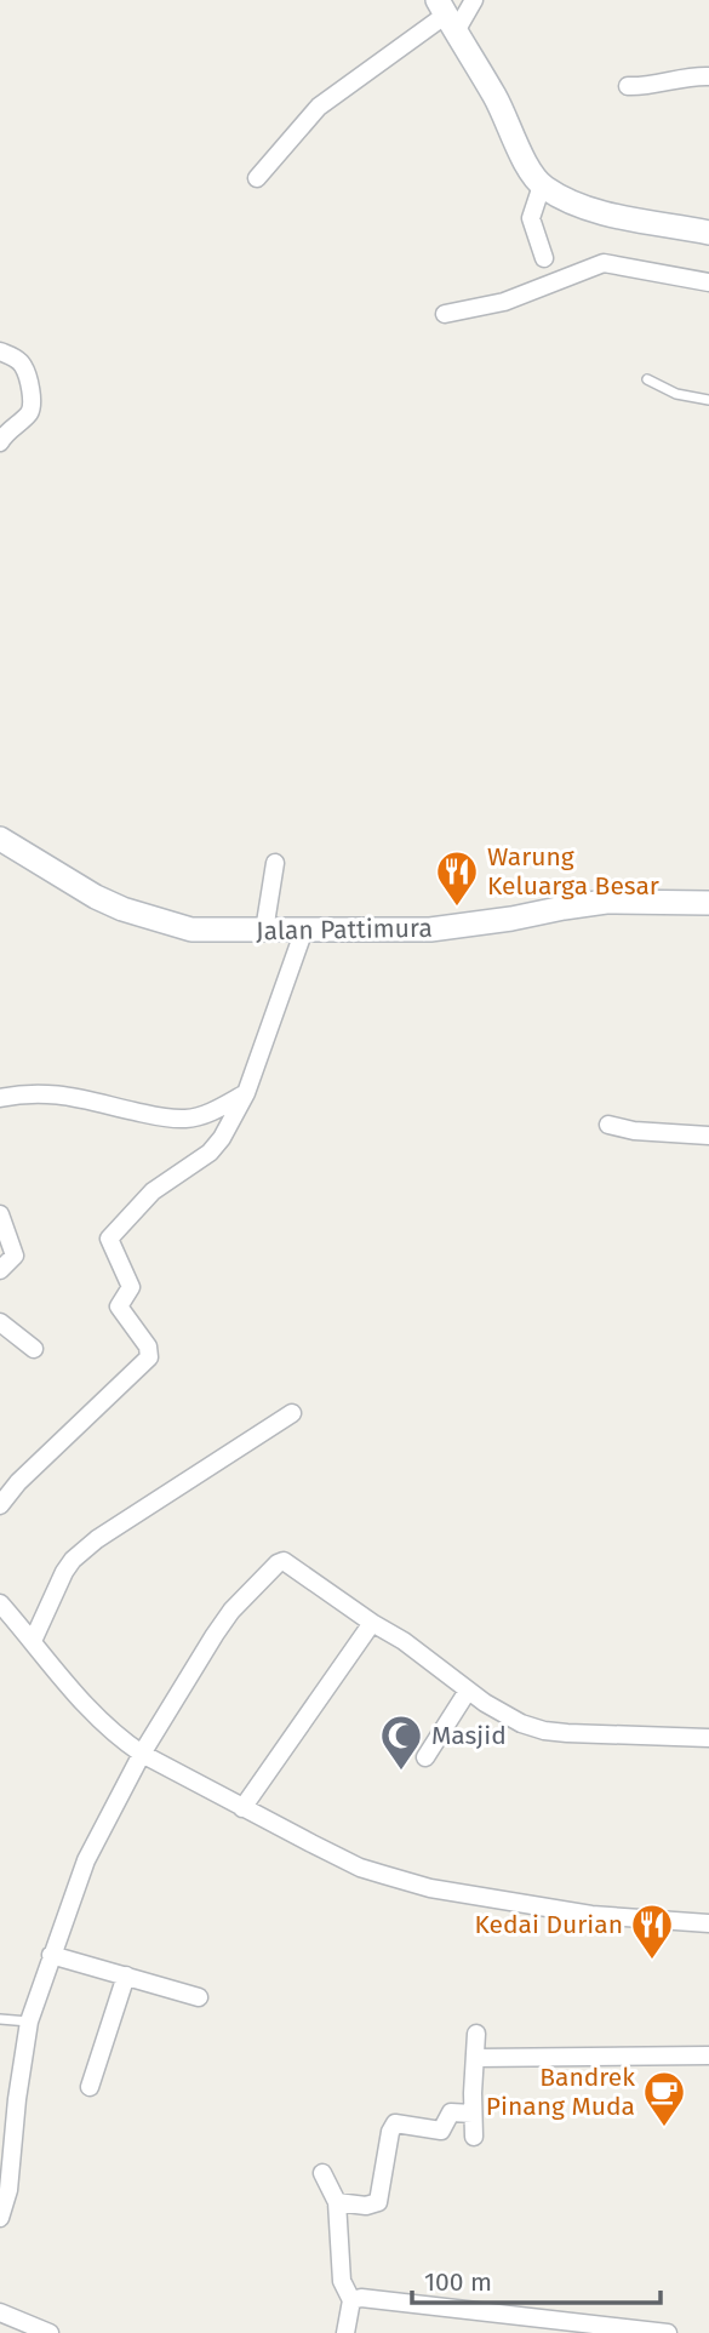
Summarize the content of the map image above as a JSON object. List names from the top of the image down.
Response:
{
  "streets": {
    "street": ["Jalan Pattimura"]
  },
  "places": {
    "restaurant": ["Warung Keluarga Besar", "Kedai Durian"],
    "mosque": ["Masjid"],
    "cafe": ["Bandrek Pinang Muda"]
  },
  "scale_bar": "100 m"
}
